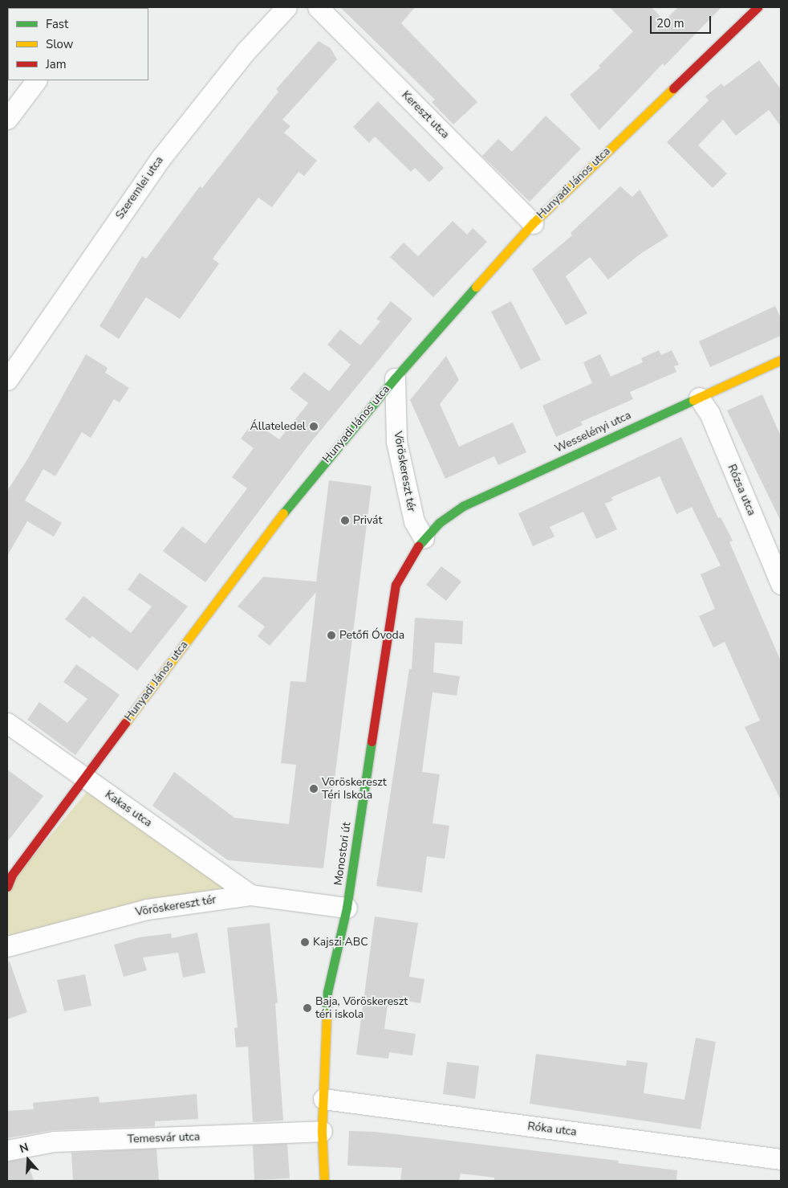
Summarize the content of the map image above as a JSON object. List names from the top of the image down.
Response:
{
  "streets": {
    "street": [
      "Kereszt utca",
      "Hunyadi János utca",
      "Szeremlei utca",
      "Wesselényi utca",
      "Vöröskereszt tér",
      "Rózsa utca",
      "Kakas utca",
      "Monostori út",
      "Róka utca",
      "Temesvár utca"
    ]
  },
  "crossings": [
    ["Kereszt utca", "Hunyadi János utca"],
    ["Hunyadi János utca", "Vöröskereszt tér"],
    ["Hunyadi János utca", "Kakas utca"],
    ["Wesselényi utca", "Vöröskereszt tér"],
    ["Wesselényi utca", "Rózsa utca"],
    ["Wesselényi utca", "Monostori út"],
    ["Vöröskereszt tér", "Kakas utca"],
    ["Vöröskereszt tér", "Monostori út"],
    ["Monostori út", "Róka utca"],
    ["Monostori út", "Temesvár utca"]
  ],
  "places": [
    "Állateledel",
    "Privát",
    "Petőfi Óvoda",
    "Vöröskereszt Téri Iskola",
    "Kajszi ABC",
    "Baja, Vöröskereszt téri iskola"
  ],
  "legend": ["Fast", "Slow", "Jam"],
  "scale_bar": "20 m",
  "north": "top"
}
